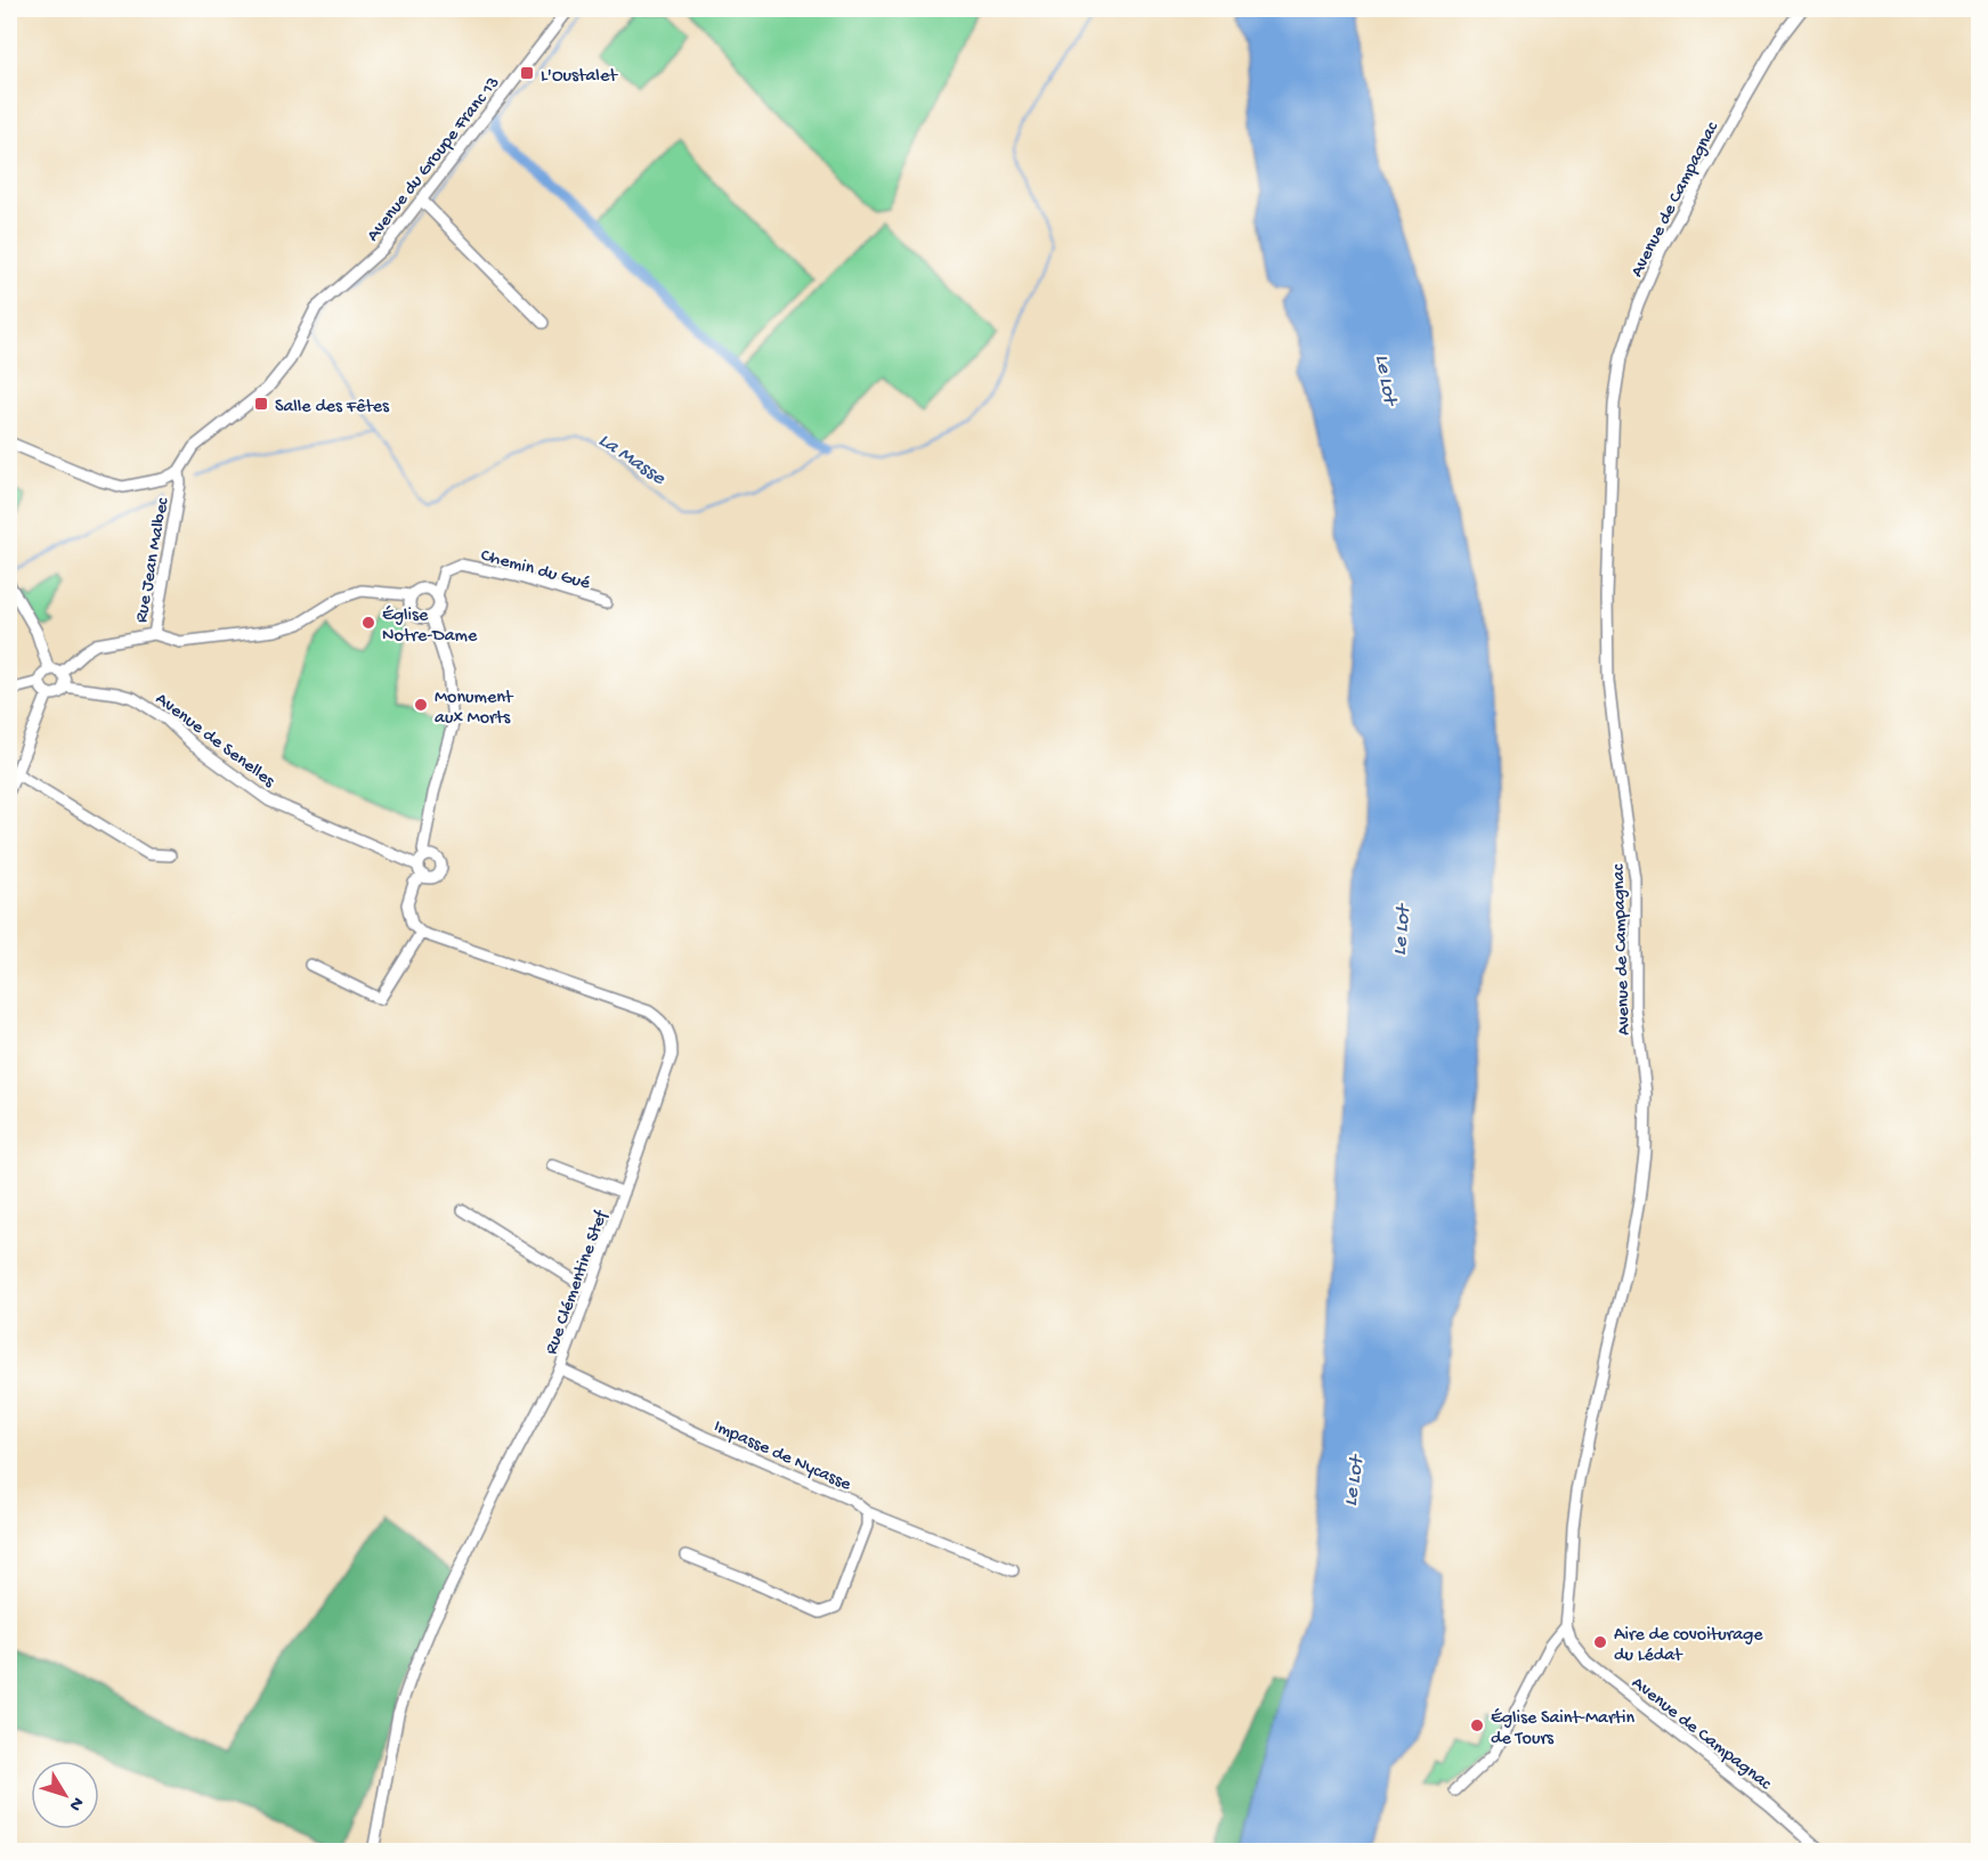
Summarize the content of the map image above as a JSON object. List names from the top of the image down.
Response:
{
  "streets": {
    "street": [
      "Avenue du Groupe Franc 13",
      "Avenue de Campagnac",
      "Rue Jean Malbec",
      "Chemin du Gué",
      "Avenue de Senelles",
      "Rue Clémentine Stef",
      "Impasse de Nycasse"
    ]
  },
  "crossings": [
    ["Avenue du Groupe Franc 13", "Rue Jean Malbec"],
    ["Rue Jean Malbec", "Avenue de Senelles"],
    ["Rue Clémentine Stef", "Impasse de Nycasse"]
  ],
  "water": ["Le Lot", "La Masse"],
  "places": {
    "transit": ["L'Oustalet", "Salle des Fêtes"],
    "other": [
      "Église Notre-Dame",
      "Monument aux Morts",
      "Aire de covoiturage du Lédat",
      "Église Saint-Martin de Tours"
    ]
  },
  "north": "bottom right"
}
